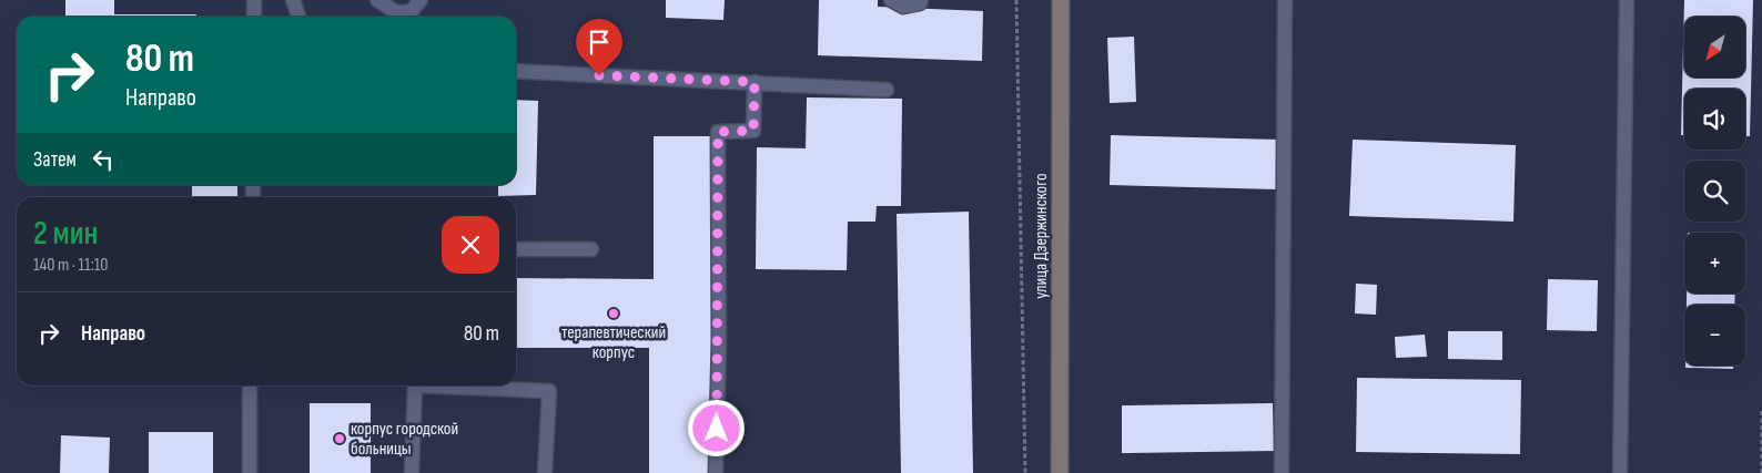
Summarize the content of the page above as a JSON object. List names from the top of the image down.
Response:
{
  "streets": {
    "street": ["улица Дзержинского"]
  },
  "places": ["терапевтический корпус", "корпус городской больницы"],
  "north": "bottom left",
  "page": {
    "map_buttons": ["+", "−"],
    "turn": ["80 m", "Направо"],
    "then": "Затем",
    "heading": ["2 мин", "140 m · 11:10"],
    "list": [
      {
        "name": "Направо",
        "value": "80 m"
      }
    ]
  }
}
